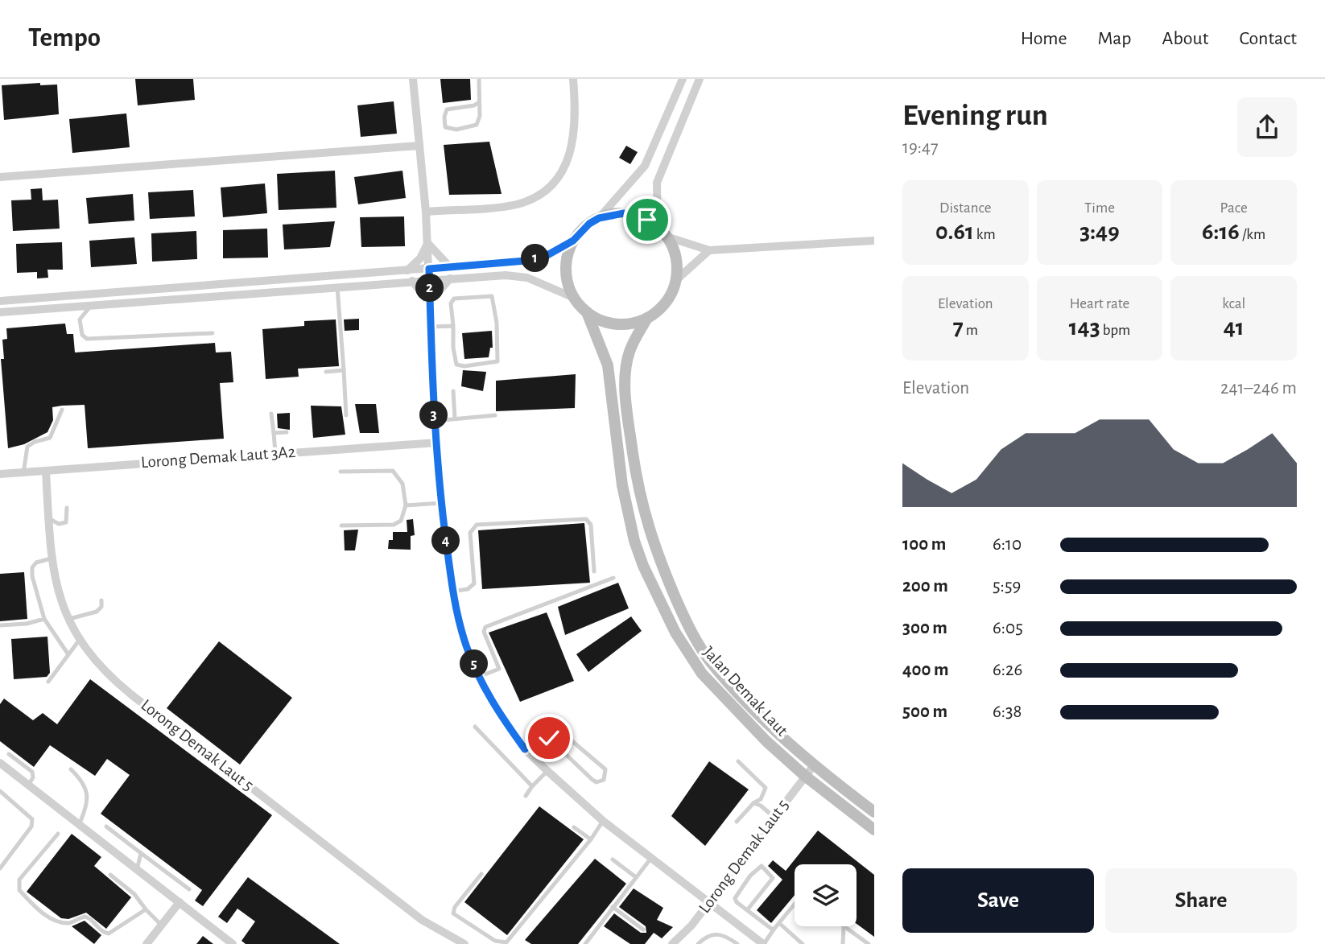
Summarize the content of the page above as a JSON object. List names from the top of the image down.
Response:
{
  "streets": {
    "main road": ["Jalan Demak Laut"],
    "street": ["Lorong Demak Laut 3A2", "Lorong Demak Laut 5"]
  },
  "crossings": [
    ["Lorong Demak Laut 3A2", "Lorong Demak Laut 5"],
    ["Jalan Demak Laut", "Lorong Demak Laut 5"]
  ],
  "page": {
    "header": "Tempo",
    "nav": [
      "Home",
      "Map",
      "About",
      "Contact"
    ],
    "heading": ["Evening run", "19:47"],
    "stats": [
      ["Distance", "0.61 km"],
      ["Time", "3:49"],
      ["Pace", "6:16 /km"],
      ["Elevation", "7 m"],
      ["Heart rate", "143 bpm"],
      ["kcal", "41"]
    ],
    "pins": [
      "1",
      "2",
      "3",
      "4",
      "5"
    ],
    "chart": ["Elevation", "241–246 m"],
    "list": [
      {
        "name": "100 m",
        "note": "6:10"
      },
      {
        "name": "200 m",
        "note": "5:59"
      },
      {
        "name": "300 m",
        "note": "6:05"
      },
      {
        "name": "400 m",
        "note": "6:26"
      },
      {
        "name": "500 m",
        "note": "6:38"
      }
    ],
    "buttons": ["Save", "Share"]
  }
}
